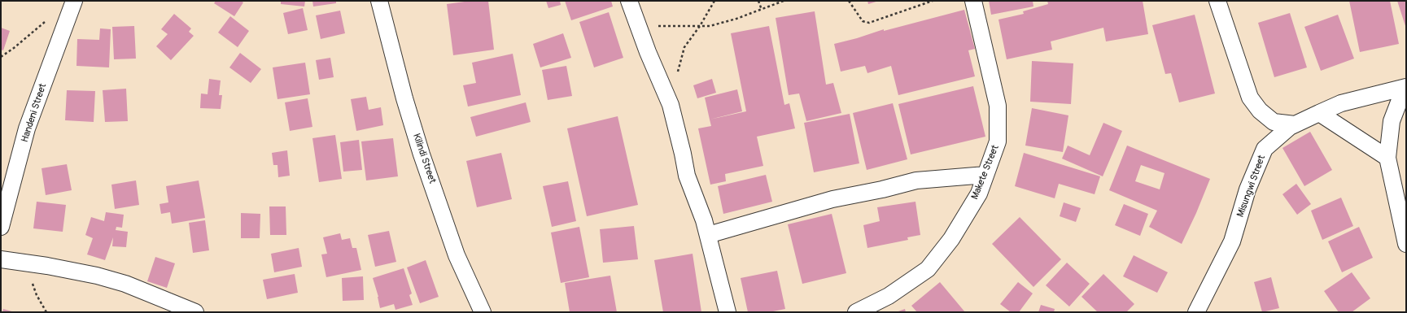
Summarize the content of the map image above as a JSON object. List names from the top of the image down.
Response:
{
  "streets": {
    "street": [
      "Handeni Street",
      "Kilindi Street",
      "Makete Street",
      "Misungwi Street"
    ]
  }
}
